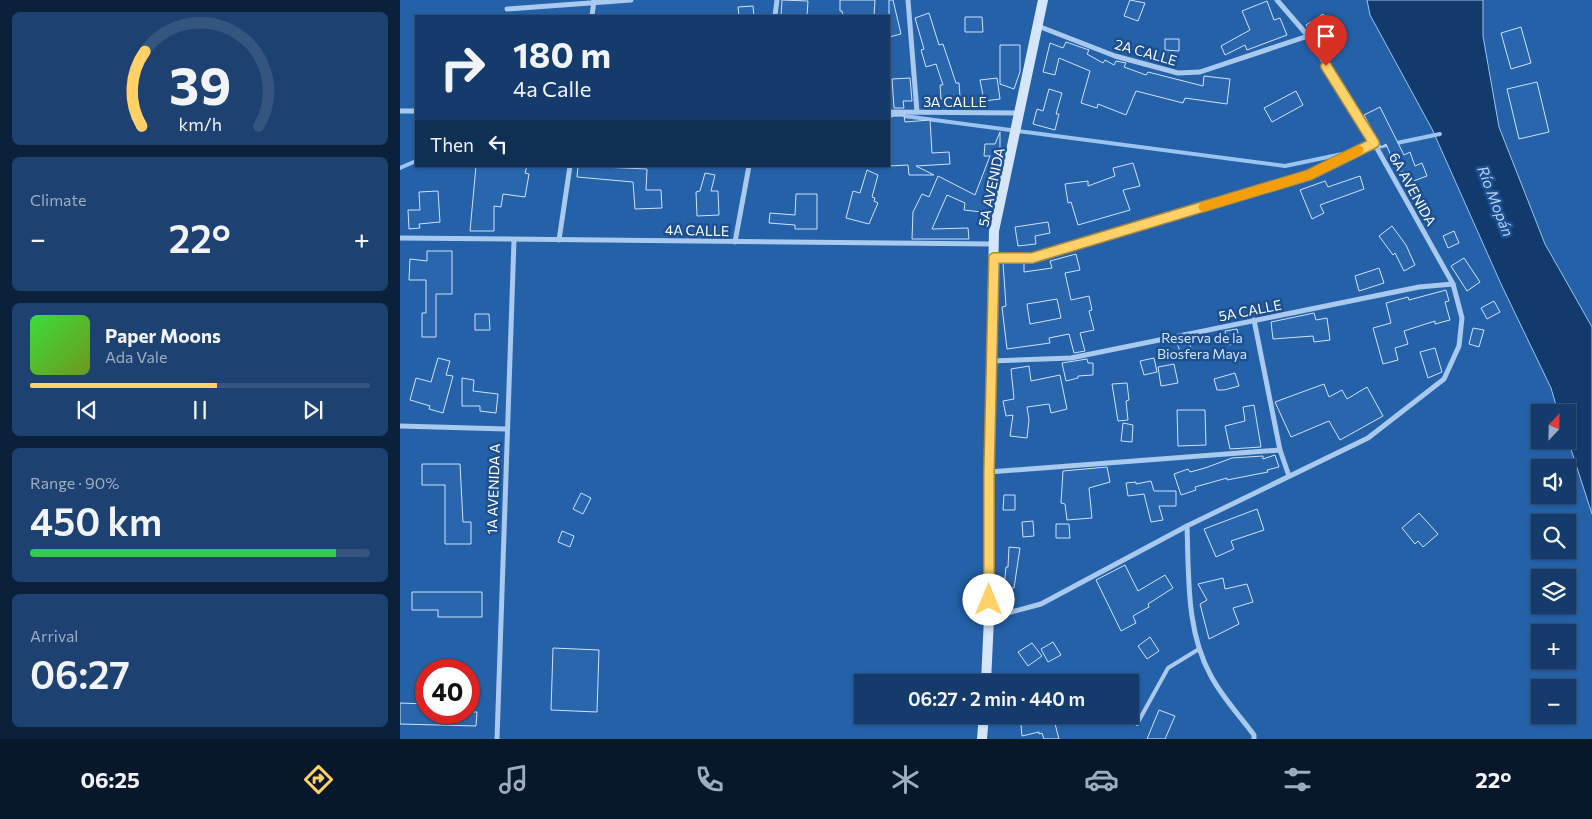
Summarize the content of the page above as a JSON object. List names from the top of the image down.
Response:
{
  "streets": {
    "street": [
      "2A CALLE",
      "3A CALLE",
      "5A AVENIDA",
      "6A AVENIDA",
      "4A CALLE",
      "5A CALLE",
      "1A AVENIDA A"
    ]
  },
  "crossings": [
    ["2A CALLE", "5A AVENIDA"],
    ["2A CALLE", "6A AVENIDA"],
    ["3A CALLE", "5A AVENIDA"],
    ["5A AVENIDA", "4A CALLE"],
    ["5A AVENIDA", "5A CALLE"],
    ["6A AVENIDA", "5A CALLE"],
    ["4A CALLE", "1A AVENIDA A"]
  ],
  "water": ["Río Mopán"],
  "parks": ["Reserva de la Biosfera Maya"],
  "north": "top",
  "page": {
    "turn": ["180 m", "4a Calle"],
    "then": "Then",
    "tile": [
      "Climate",
      ["Range · 90%", "450 km"],
      ["Arrival", "06:27"]
    ],
    "heat": ["−", "22°", "+"],
    "song": ["Paper Moons", "Ada Vale"],
    "map_buttons": ["+", "−"],
    "limit": "40",
    "trip": "06:27 · 2 min · 440 m",
    "tabs": ["06:25", "22°"],
    "gauge": ["39", "km/h"]
  }
}
